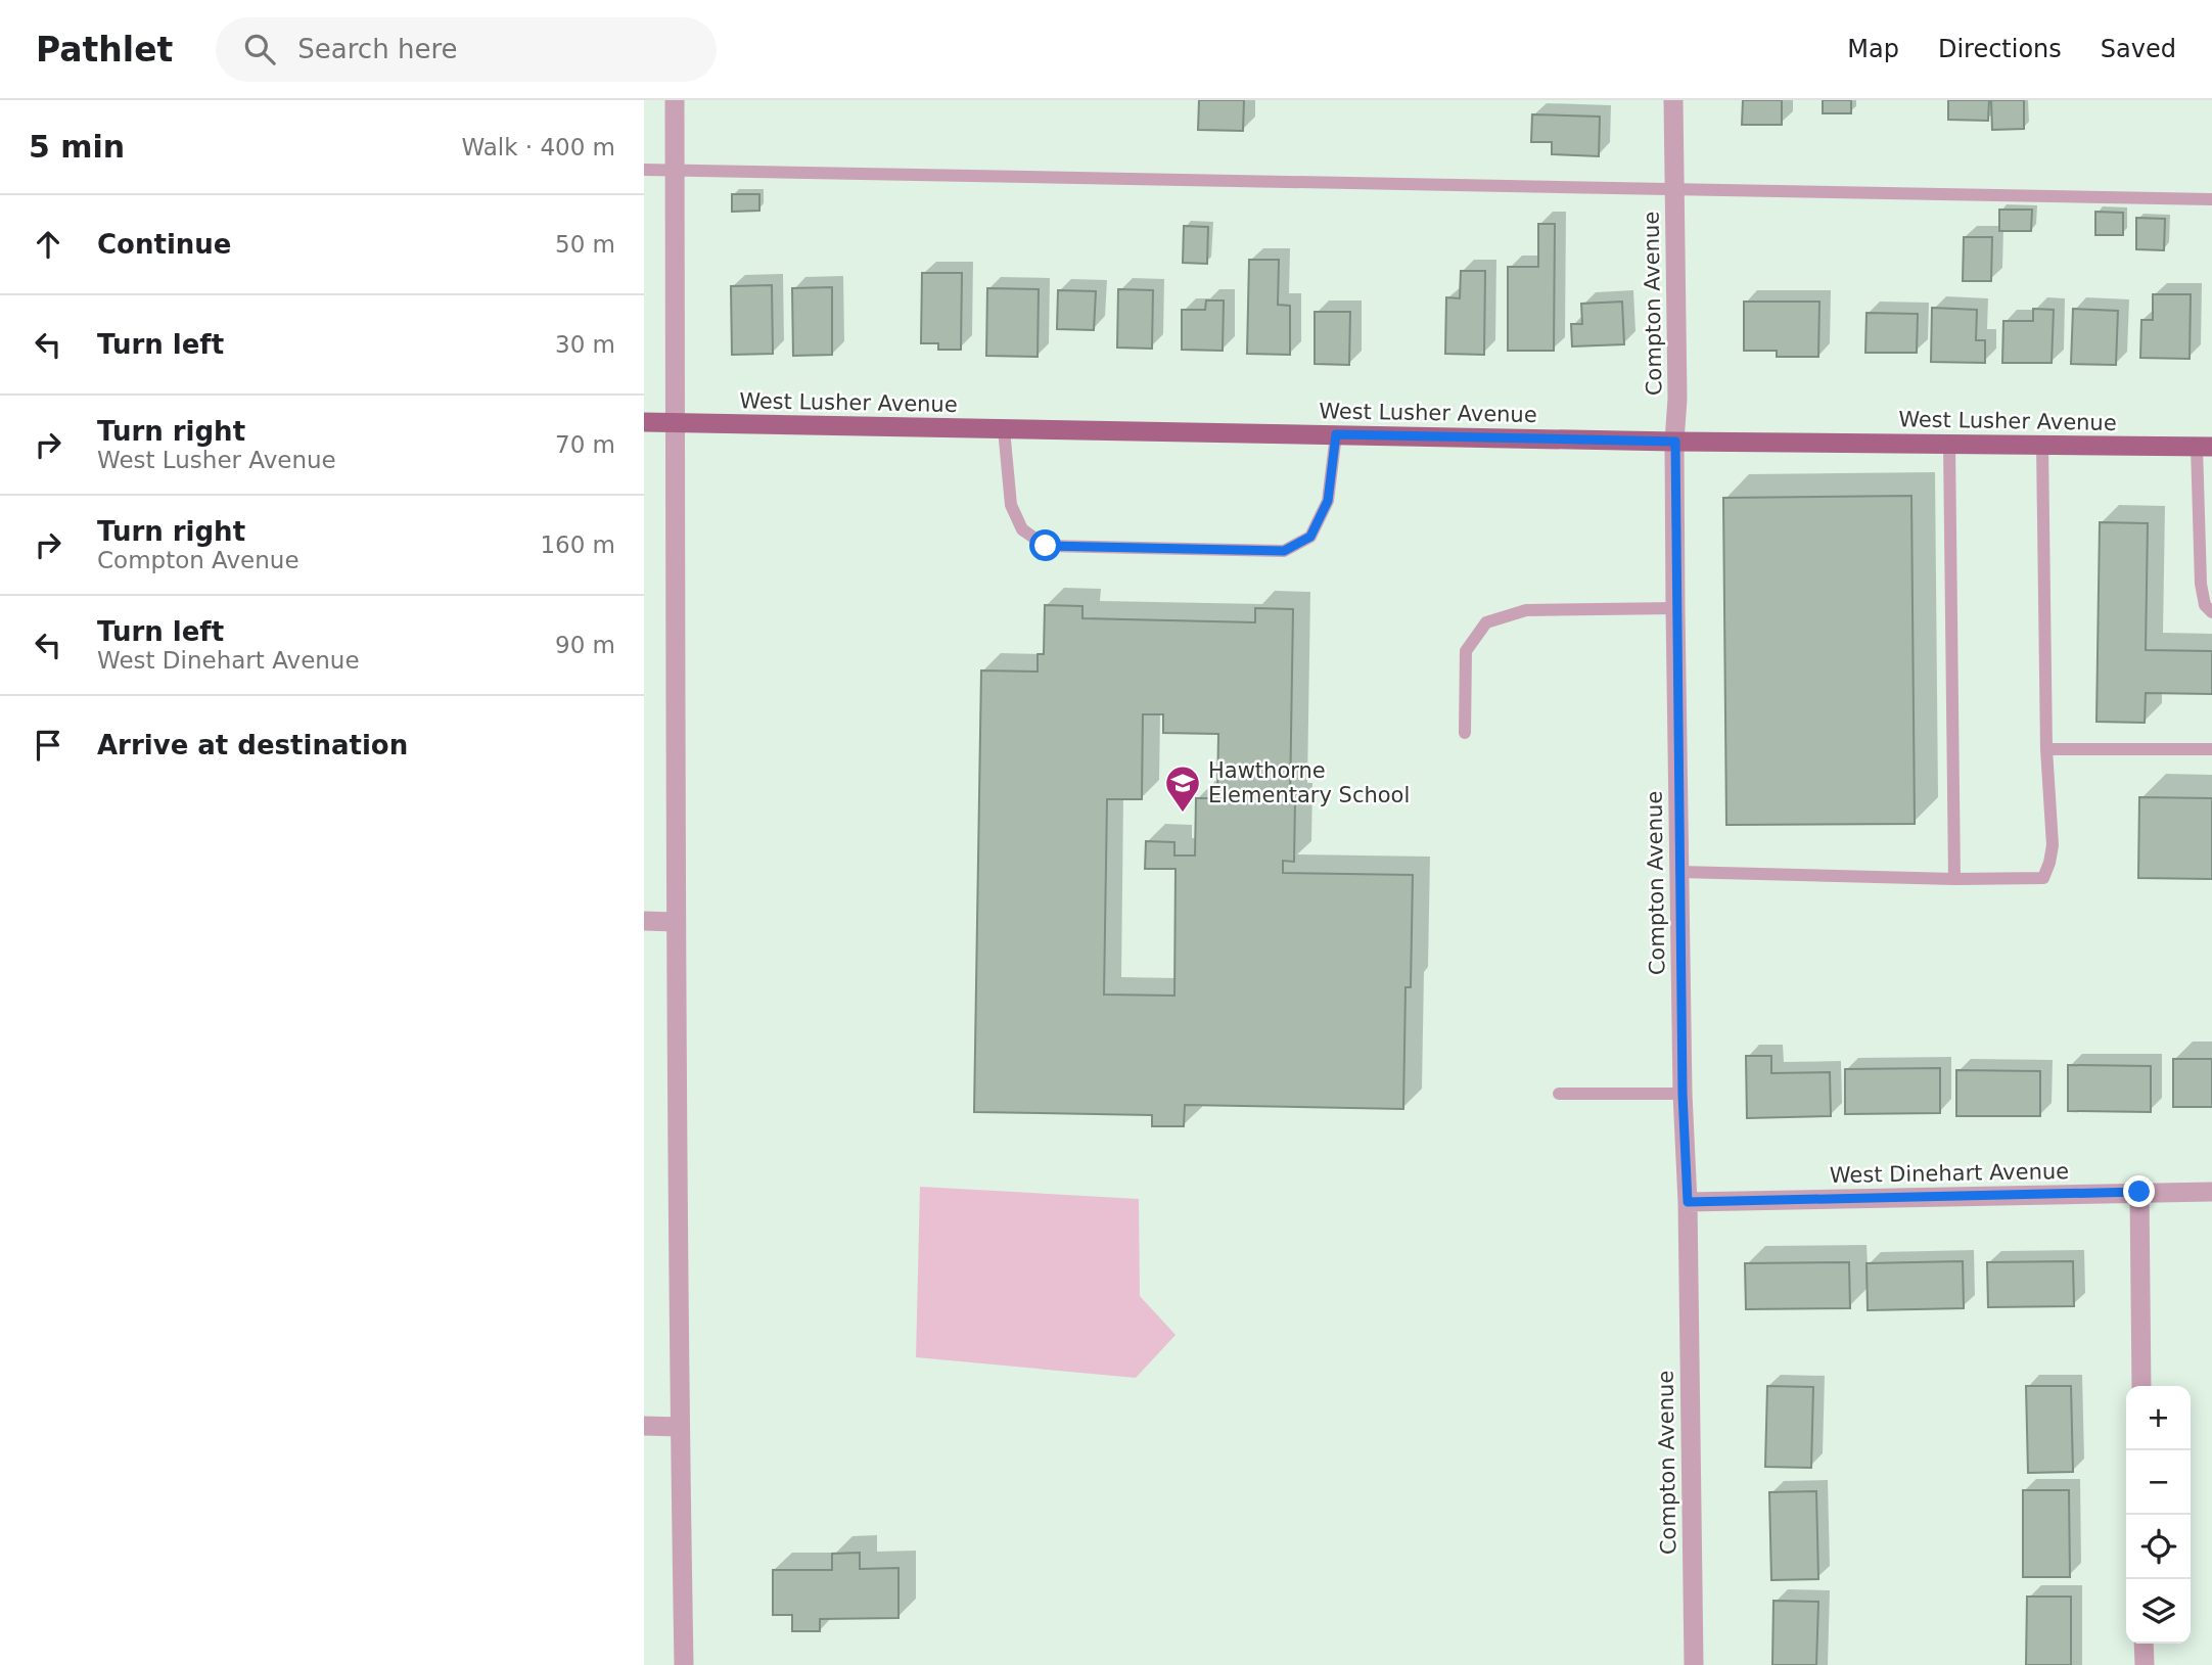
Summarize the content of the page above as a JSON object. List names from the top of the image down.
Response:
{
  "streets": {
    "main road": ["West Lusher Avenue"],
    "street": ["Compton Avenue", "West Dinehart Avenue"]
  },
  "crossings": [
    ["Compton Avenue", "West Lusher Avenue"],
    ["Compton Avenue", "West Dinehart Avenue"]
  ],
  "places": {
    "school or university": ["Hawthorne Elementary School"]
  },
  "page": {
    "header": "Pathlet",
    "search": "Search here",
    "nav": ["Map", "Directions", "Saved"],
    "heading": ["5 min", "Walk · 400 m"],
    "list": [
      ["Continue", "50 m"],
      ["Turn left", "30 m"],
      ["Turn right", "West Lusher Avenue", "70 m"],
      ["Turn right", "Compton Avenue", "160 m"],
      ["Turn left", "West Dinehart Avenue", "90 m"],
      "Arrive at destination"
    ],
    "map_buttons": ["+", "−"]
  }
}
